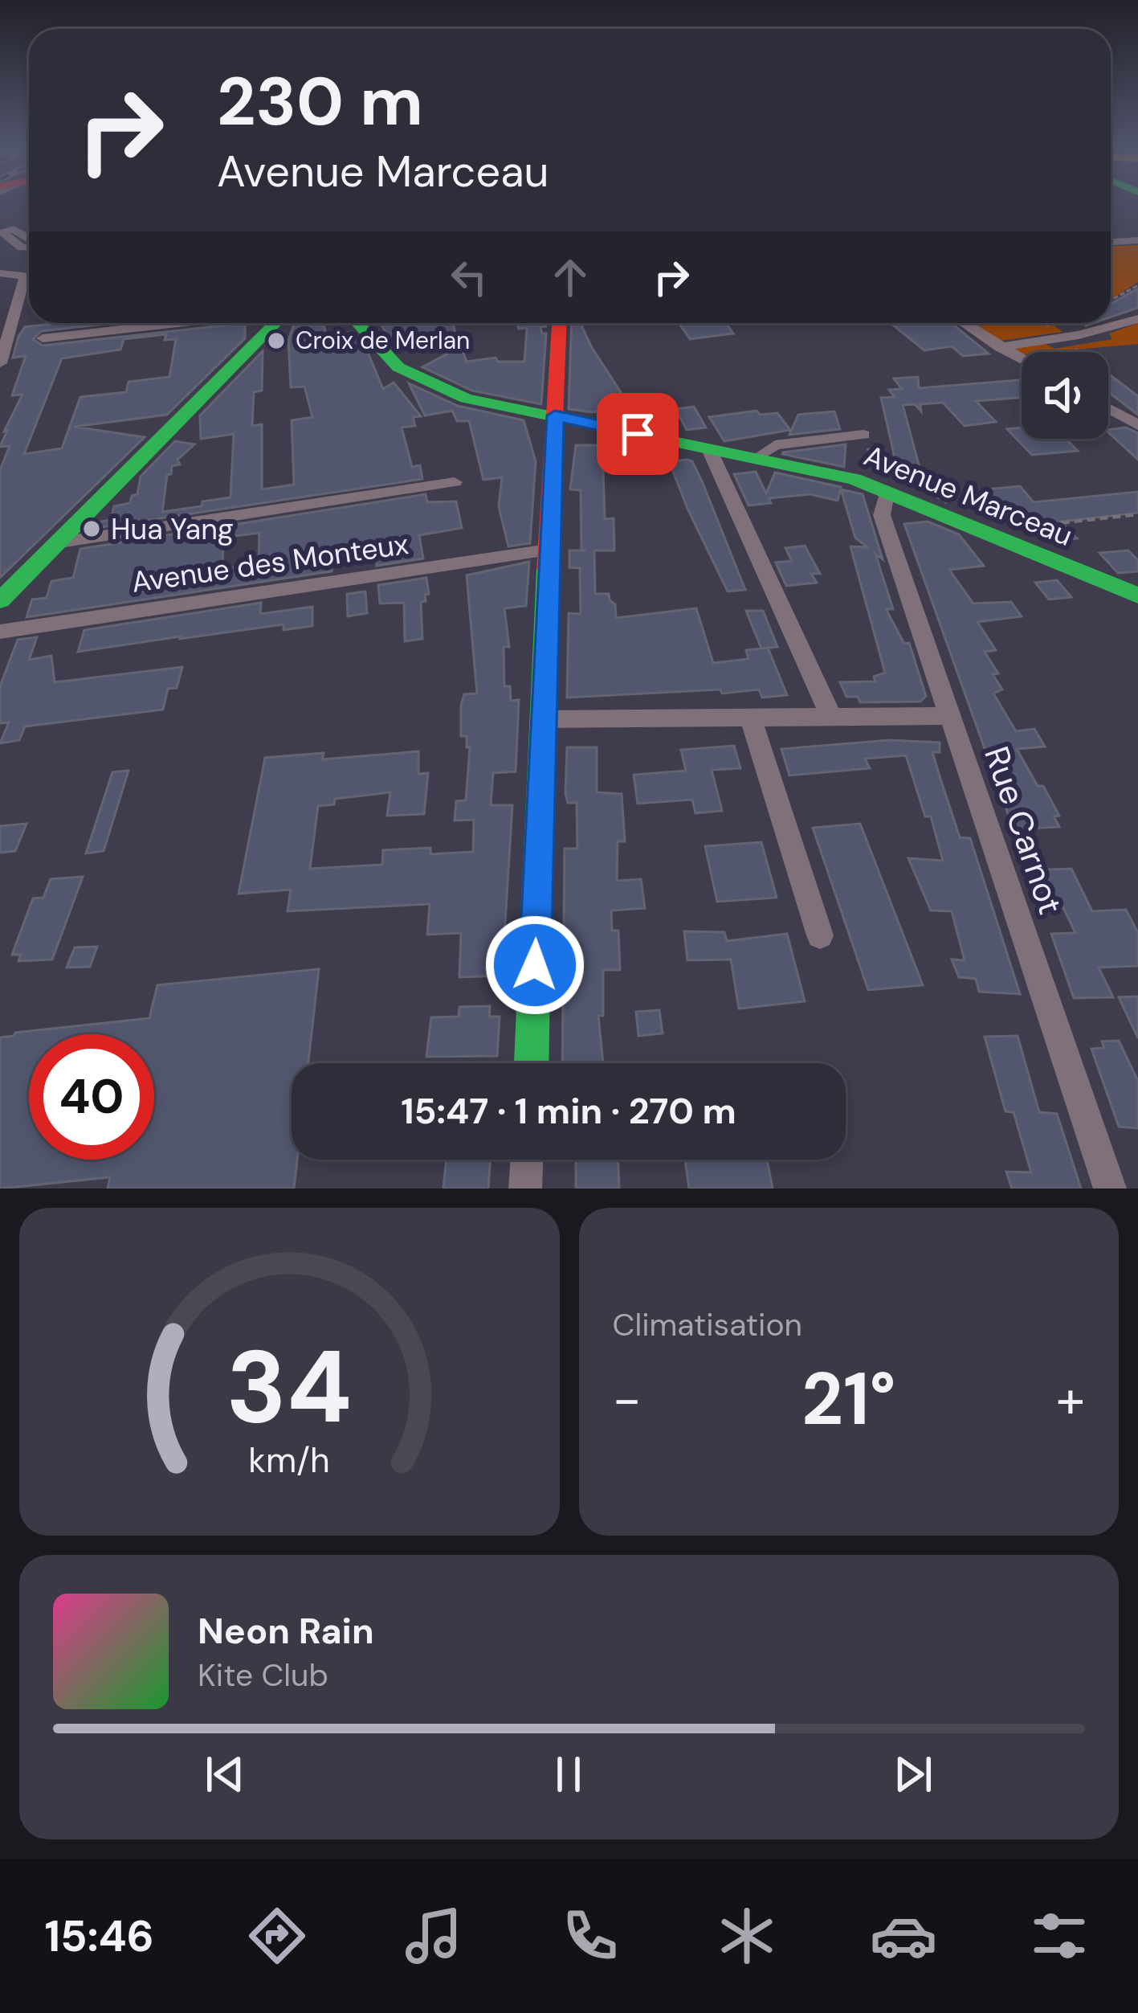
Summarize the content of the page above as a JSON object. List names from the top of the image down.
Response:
{
  "streets": {
    "street": ["Avenue Marceau", "Avenue des Monteux", "Rue Carnot"]
  },
  "crossings": [
    ["Avenue Marceau", "Rue Carnot"]
  ],
  "places": ["Croix de Merlan", "Hua Yang"],
  "page": {
    "turn": ["230 m", "Avenue Marceau"],
    "limit": "40",
    "trip": "15:47 · 1 min · 270 m",
    "tile": "Climatisation",
    "heat": ["−", "21°", "+"],
    "song": ["Neon Rain", "Kite Club"],
    "tabs": "15:46",
    "gauge": ["34", "km/h"]
  }
}
